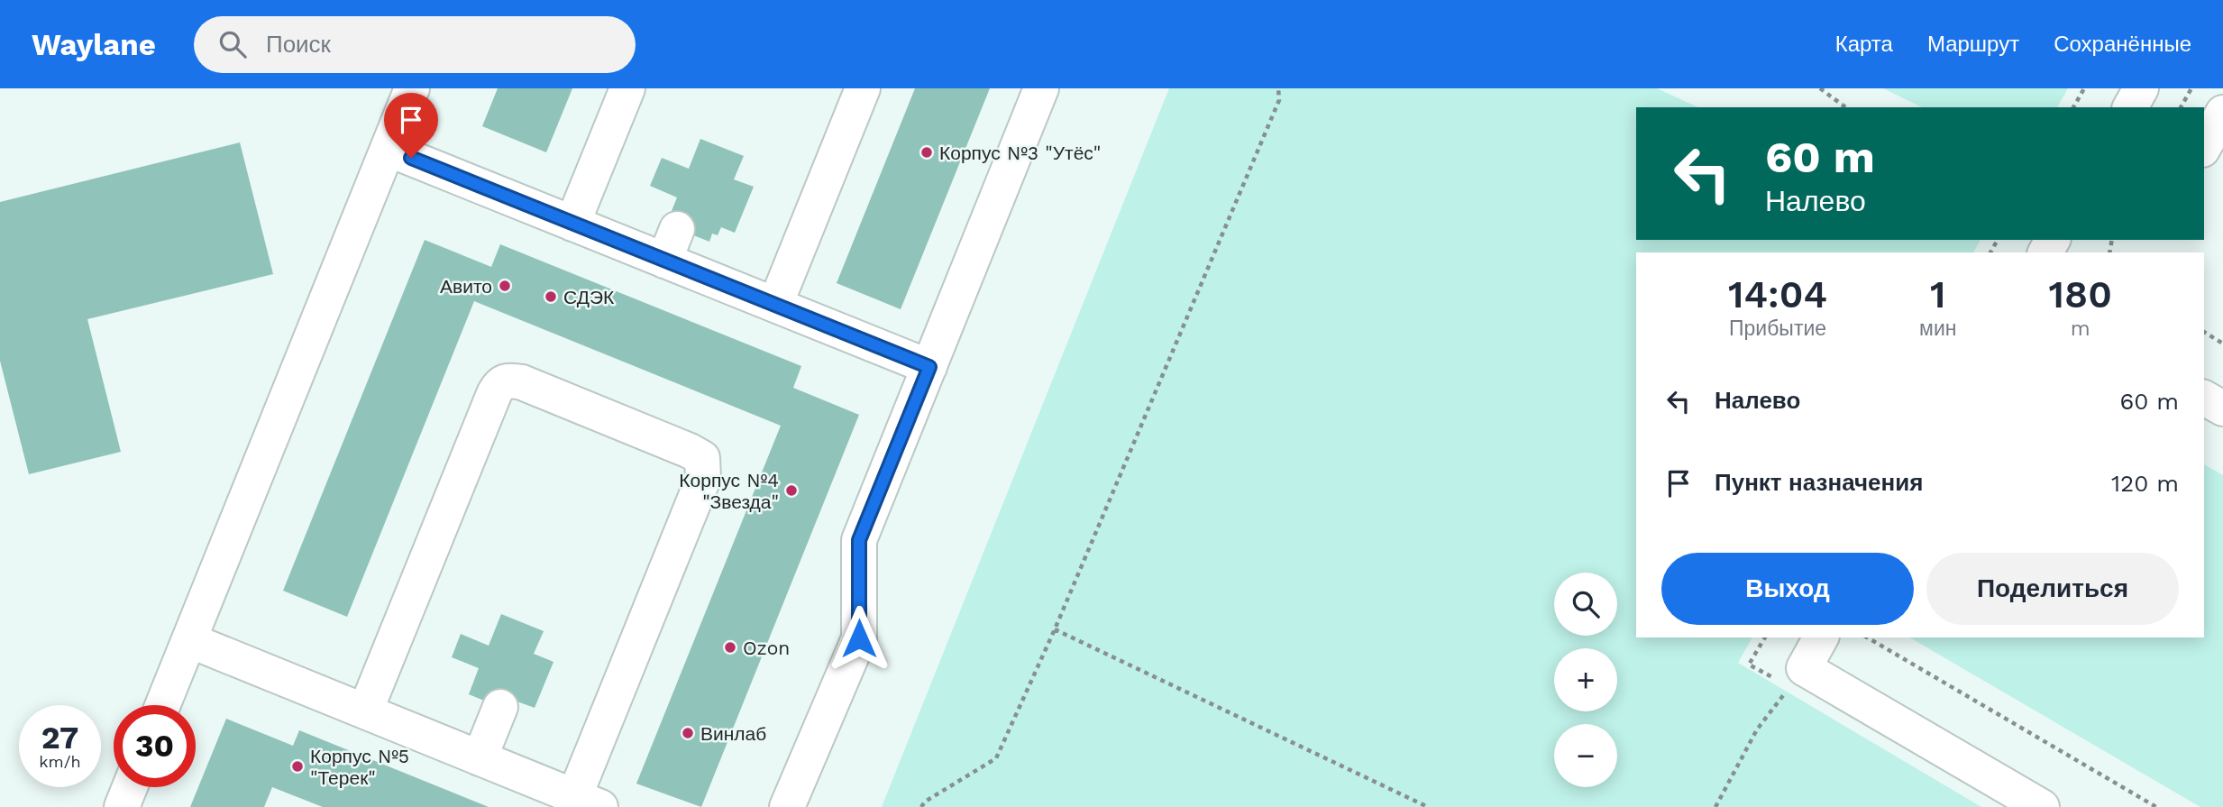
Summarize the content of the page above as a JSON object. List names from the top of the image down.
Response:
{
  "places": [
    "Корпус №3 \"Утёс\"",
    "Авито",
    "СДЭК",
    "Корпус №4 \"Звезда\"",
    "Ozon",
    "Винлаб",
    "Корпус №5 \"Терек\""
  ],
  "page": {
    "header": "Waylane",
    "search": "Поиск",
    "nav": ["Карта", "Маршрут", "Сохранённые"],
    "turn": ["60 m", "Налево"],
    "eta": [
      "14:04",
      "Прибытие",
      "1",
      "мин",
      "180",
      "m"
    ],
    "list": [
      {
        "name": "Налево",
        "value": "60 m"
      },
      {
        "name": "Пункт назначения",
        "value": "120 m"
      }
    ],
    "buttons": ["Выход", "Поделиться"],
    "map_buttons": ["+", "−"],
    "speed": "27 km/h",
    "limit": "30"
  }
}
